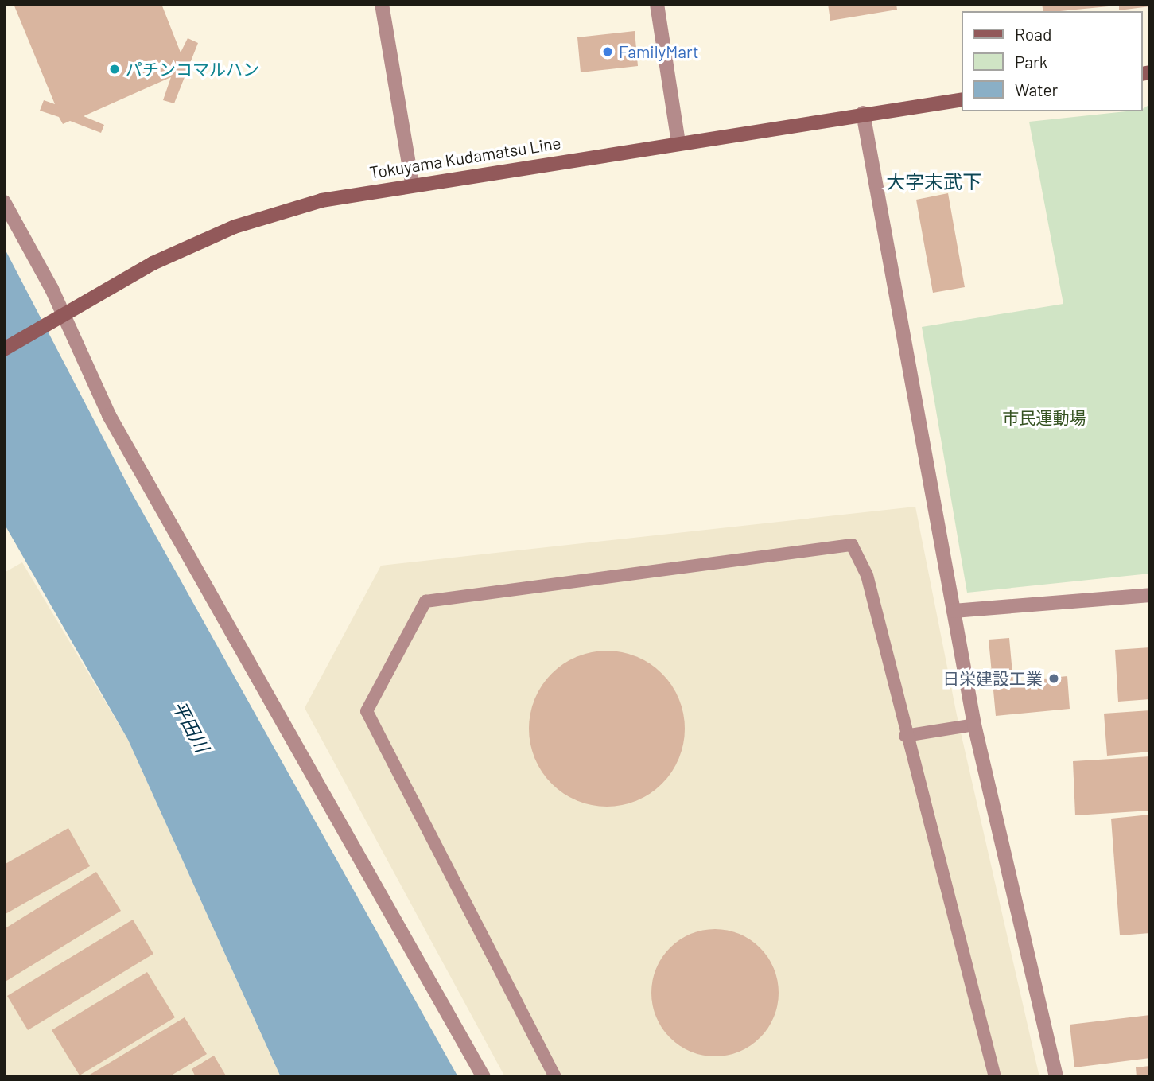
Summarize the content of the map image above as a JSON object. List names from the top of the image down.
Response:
{
  "streets": {
    "main road": ["Tokuyama Kudamatsu Line"]
  },
  "districts": ["大字末武下"],
  "water": ["平田川"],
  "parks": ["市民運動場"],
  "places": ["FamilyMart", "パチンコマルハン", "日栄建設工業"],
  "legend": ["Road", "Park", "Water"]
}
